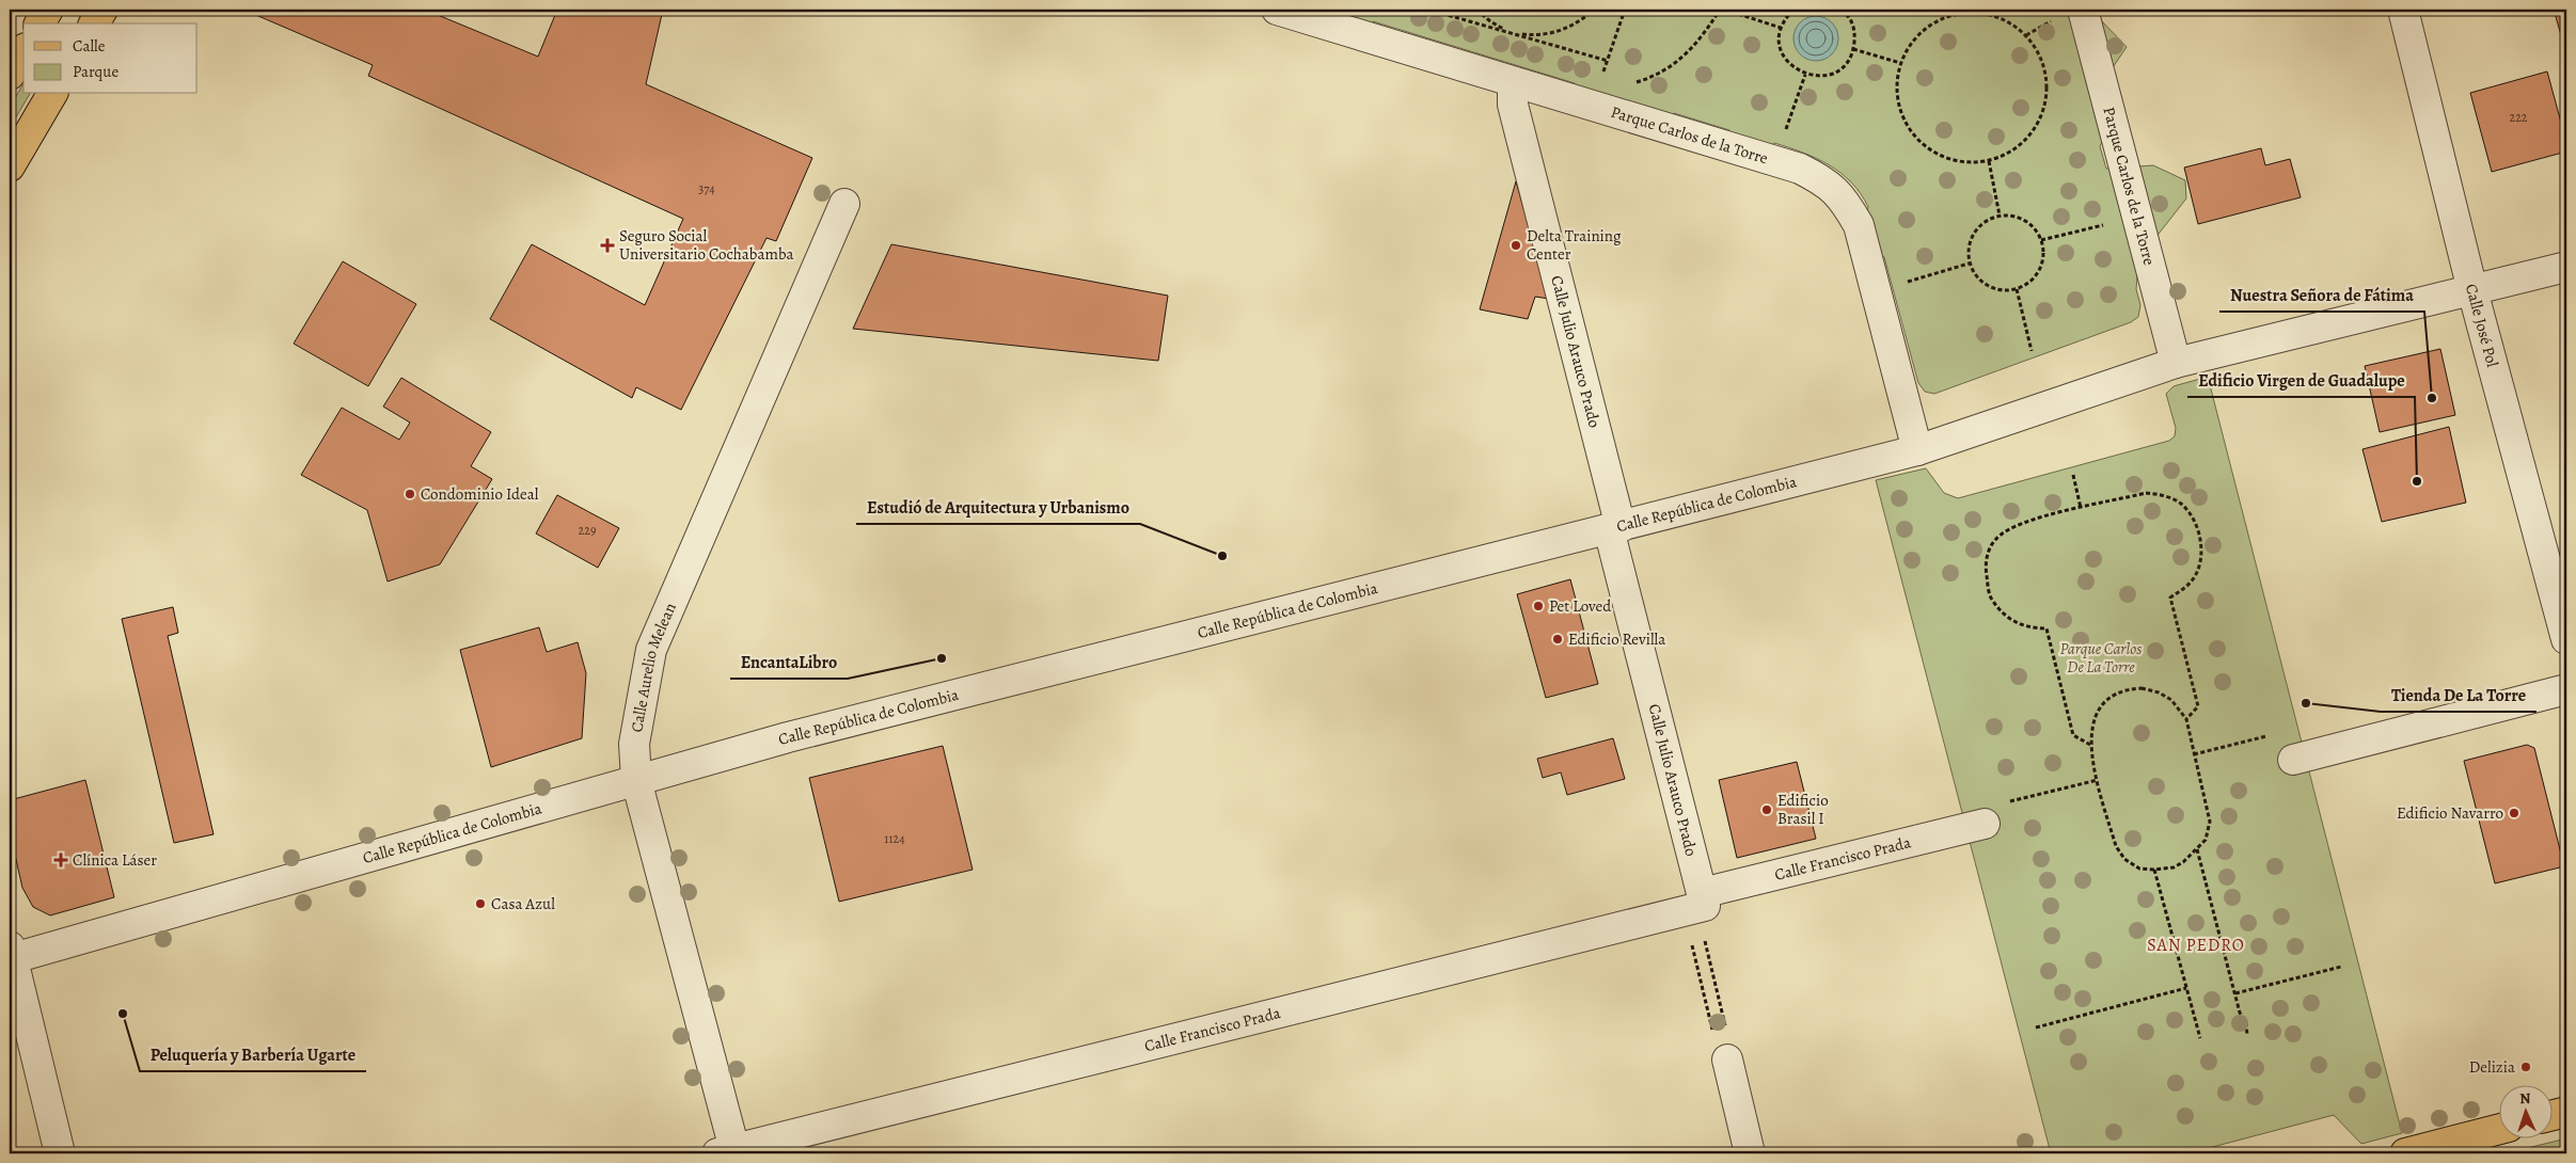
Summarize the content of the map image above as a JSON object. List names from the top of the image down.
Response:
{
  "streets": {
    "street": [
      "Parque Carlos de la Torre",
      "Calle José Pol",
      "Calle Julio Arauco Prado",
      "Calle República de Colombia",
      "Calle Aurelio Melean",
      "Calle Francisco Prada"
    ]
  },
  "crossings": [
    ["Parque Carlos de la Torre", "Calle Julio Arauco Prado"],
    ["Parque Carlos de la Torre", "Calle República de Colombia"],
    ["Calle José Pol", "Calle República de Colombia"],
    ["Calle Julio Arauco Prado", "Calle República de Colombia"],
    ["Calle Julio Arauco Prado", "Calle Francisco Prada"],
    ["Calle República de Colombia", "Calle Aurelio Melean"],
    ["Calle Aurelio Melean", "Calle Francisco Prada"]
  ],
  "districts": ["SAN PEDRO"],
  "parks": ["Parque Carlos De La Torre"],
  "places": {
    "health": ["Seguro Social Universitario Cochabamba", "Clínica Láser"],
    "other": [
      "Delta Training Center",
      "Nuestra Señora de Fátima",
      "Edificio Virgen de Guadalupe",
      "Condominio Ideal",
      "Estudió de Arquitectura y Urbanismo",
      "Pet Loved",
      "Edificio Revilla",
      "EncantaLibro",
      "Tienda De La Torre",
      "Edificio Brasil I",
      "Edificio Navarro",
      "Casa Azul",
      "Peluquería y Barbería Ugarte",
      "Delizia"
    ]
  },
  "house_numbers": [
    "222",
    "374",
    "229",
    "1124"
  ],
  "legend": ["Calle", "Parque"],
  "north": "top"
}
